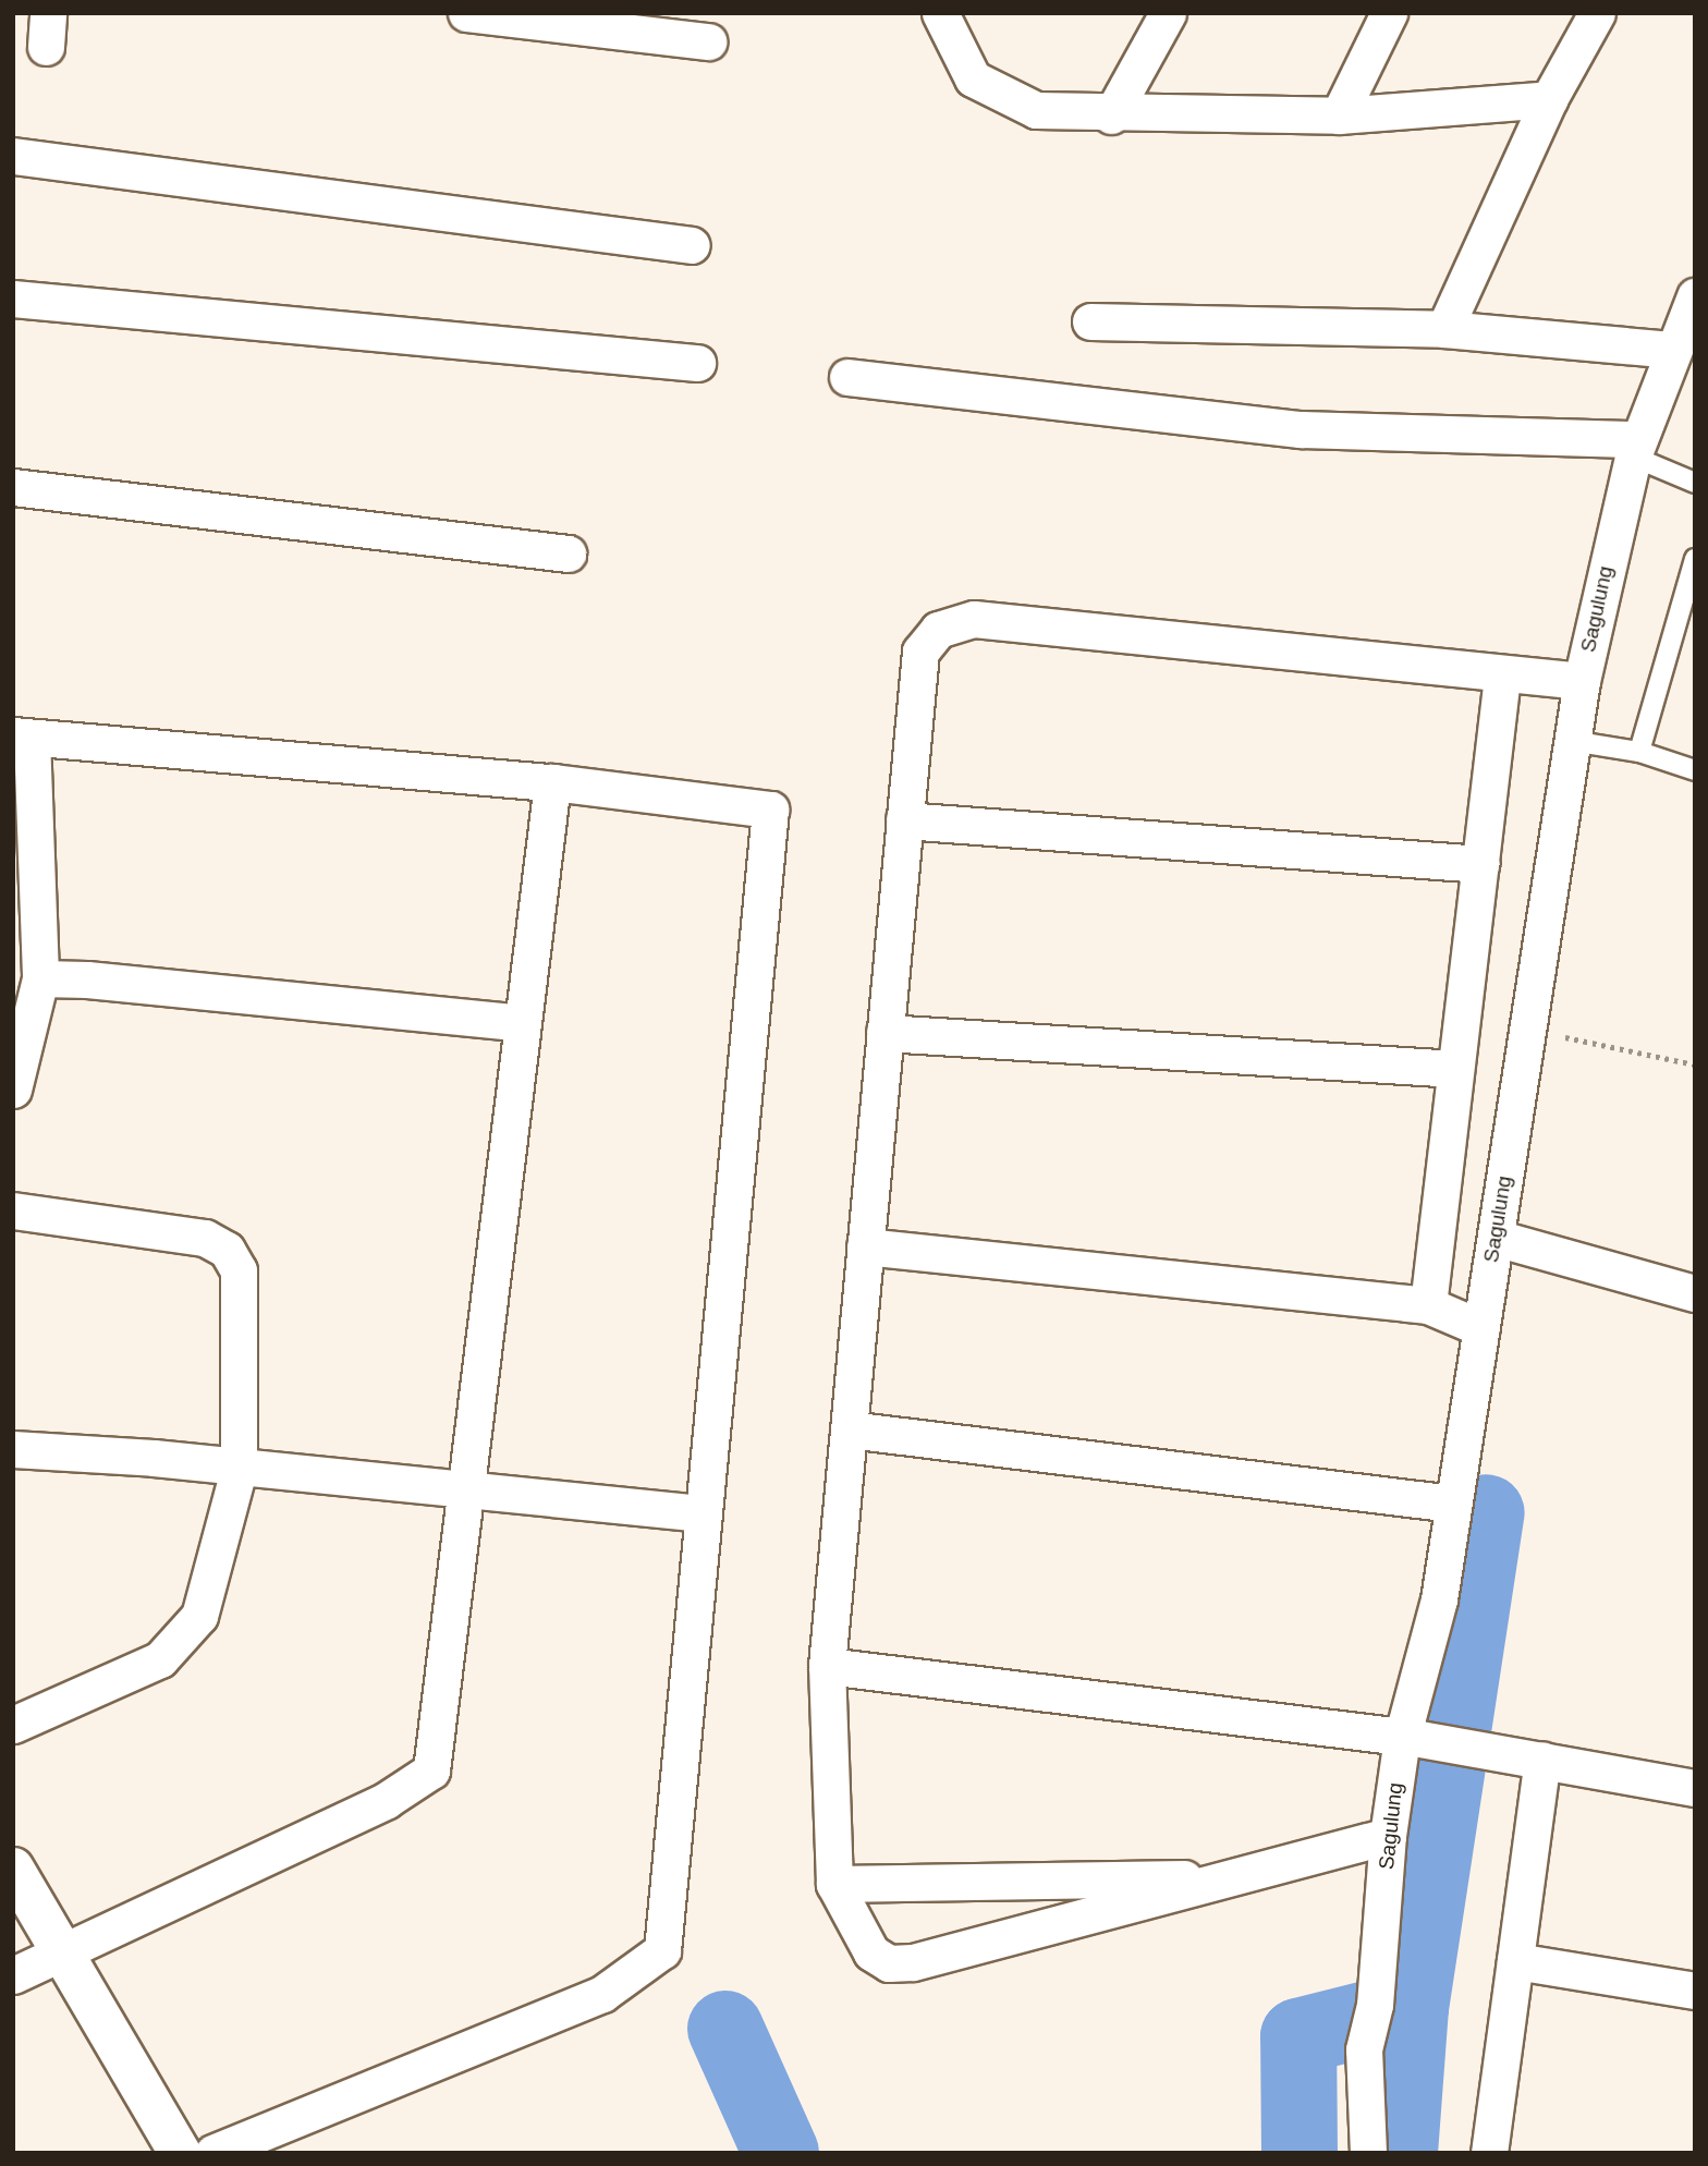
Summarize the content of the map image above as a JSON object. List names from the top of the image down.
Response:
{
  "streets": {
    "street": ["Sagulung"]
  }
}
